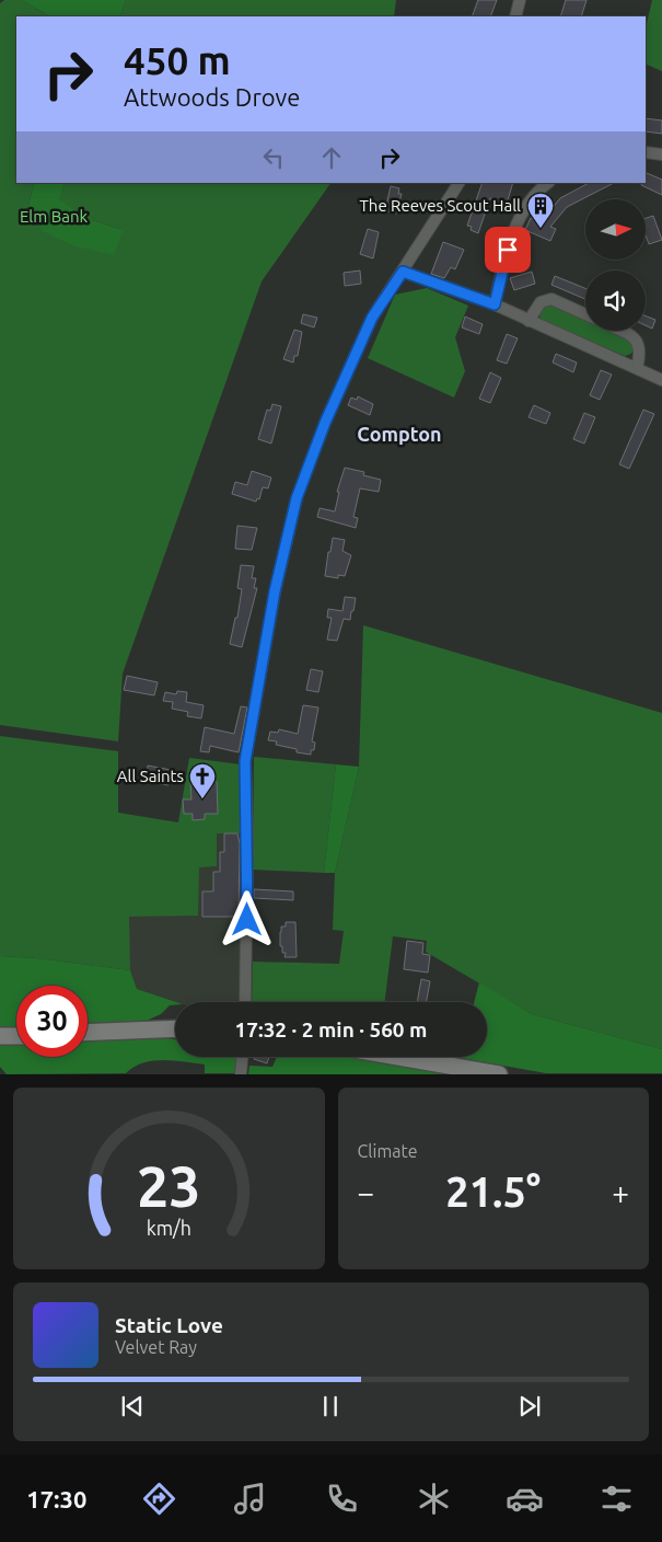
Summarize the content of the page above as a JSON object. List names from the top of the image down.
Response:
{
  "districts": ["Compton"],
  "parks": ["Elm Bank"],
  "places": {
    "building": ["The Reeves Scout Hall"],
    "church": ["All Saints"]
  },
  "north": "right",
  "page": {
    "turn": ["450 m", "Attwoods Drove"],
    "limit": "30",
    "trip": "17:32 · 2 min · 560 m",
    "tile": "Climate",
    "heat": ["−", "21.5°", "+"],
    "song": ["Static Love", "Velvet Ray"],
    "tabs": "17:30",
    "gauge": ["23", "km/h"]
  }
}
